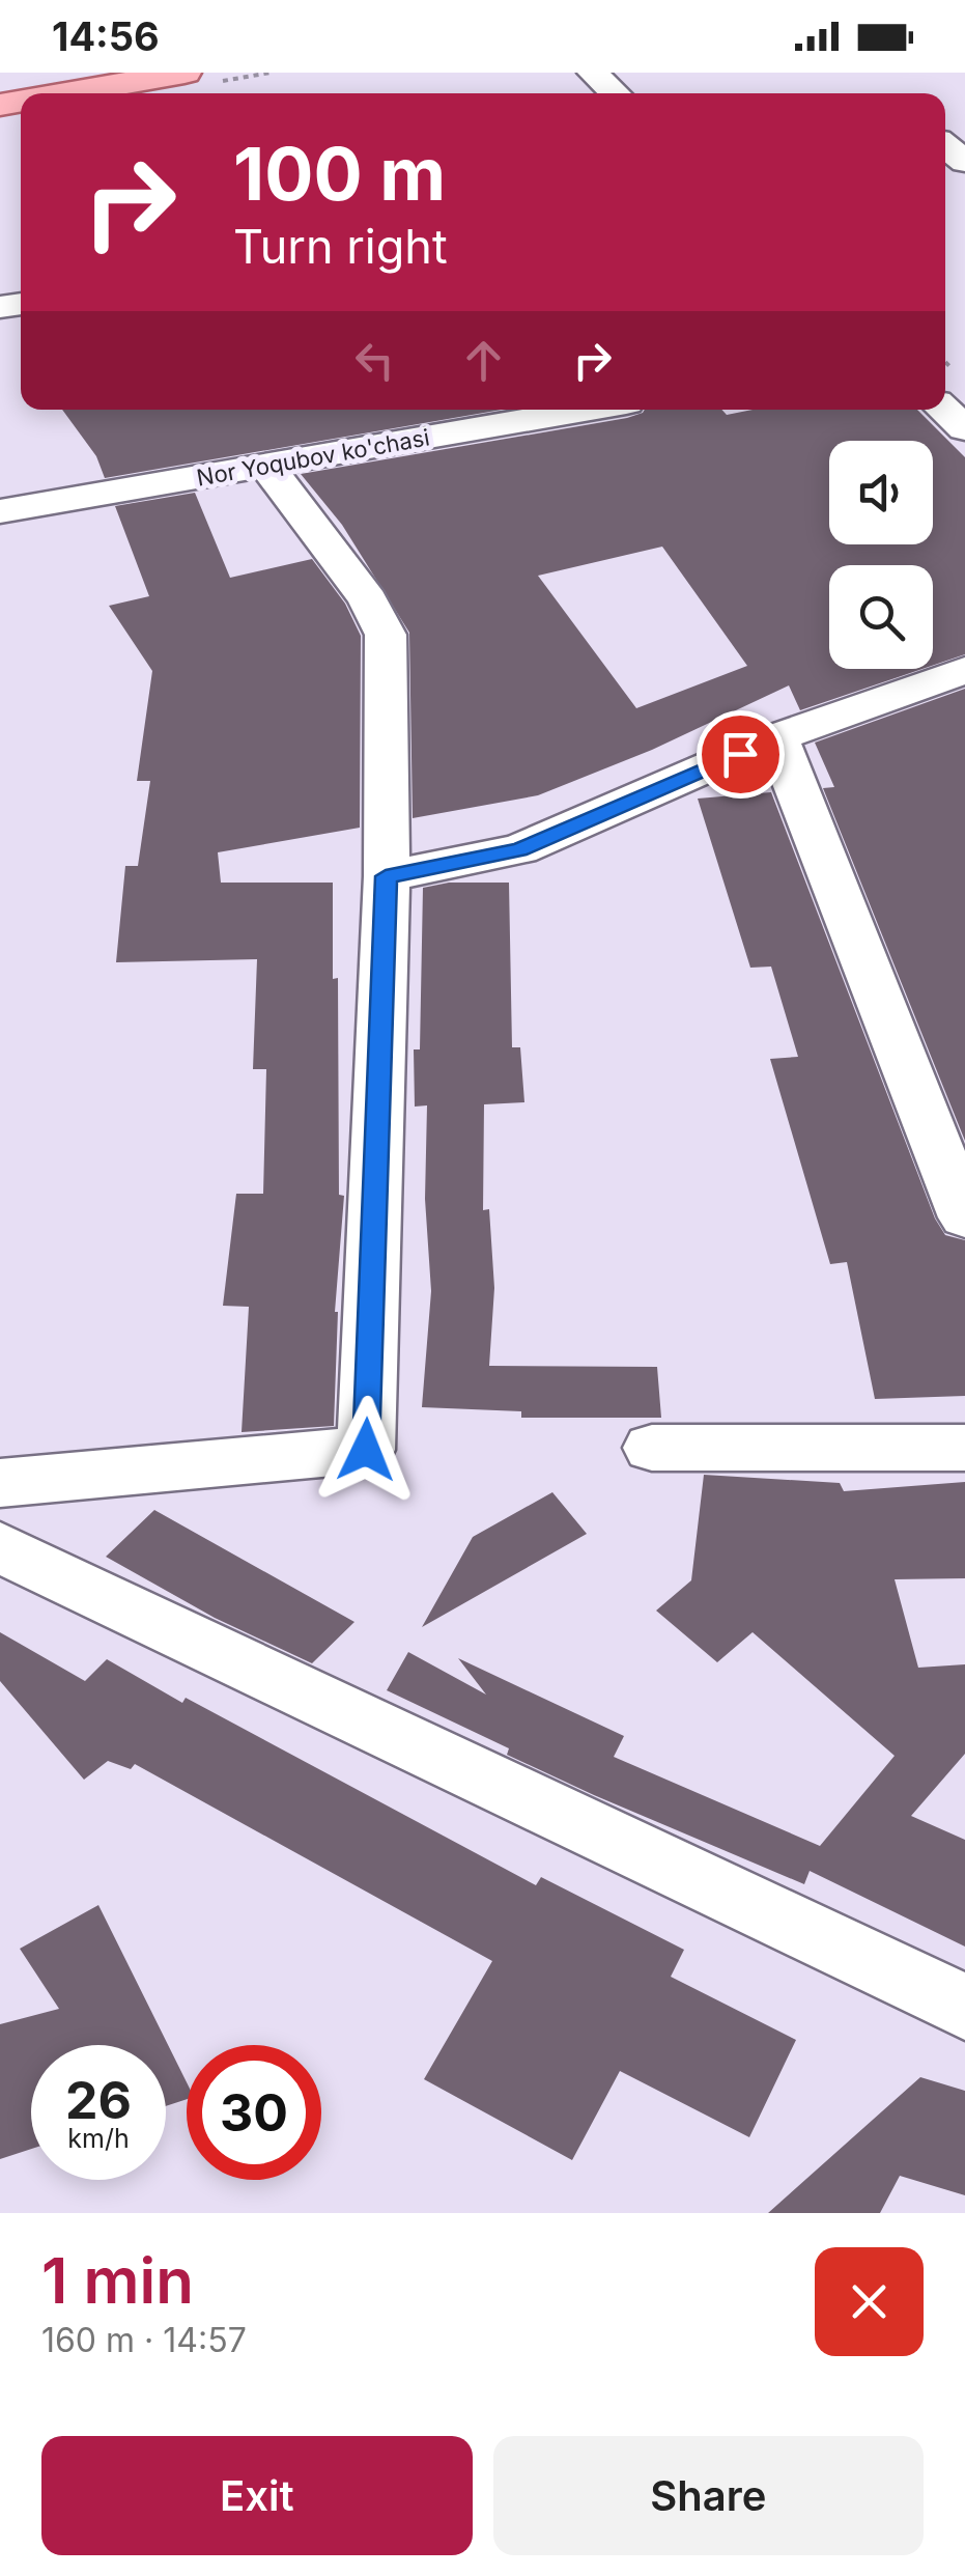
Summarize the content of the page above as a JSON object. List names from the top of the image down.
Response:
{
  "streets": {
    "street": ["Nor Yoqubov ko'chasi"]
  },
  "page": {
    "status": "14:56",
    "turn": ["100 m", "Turn right"],
    "speed": "26 km/h",
    "limit": "30",
    "heading": ["1 min", "160 m · 14:57"],
    "buttons": ["Exit", "Share"]
  }
}
